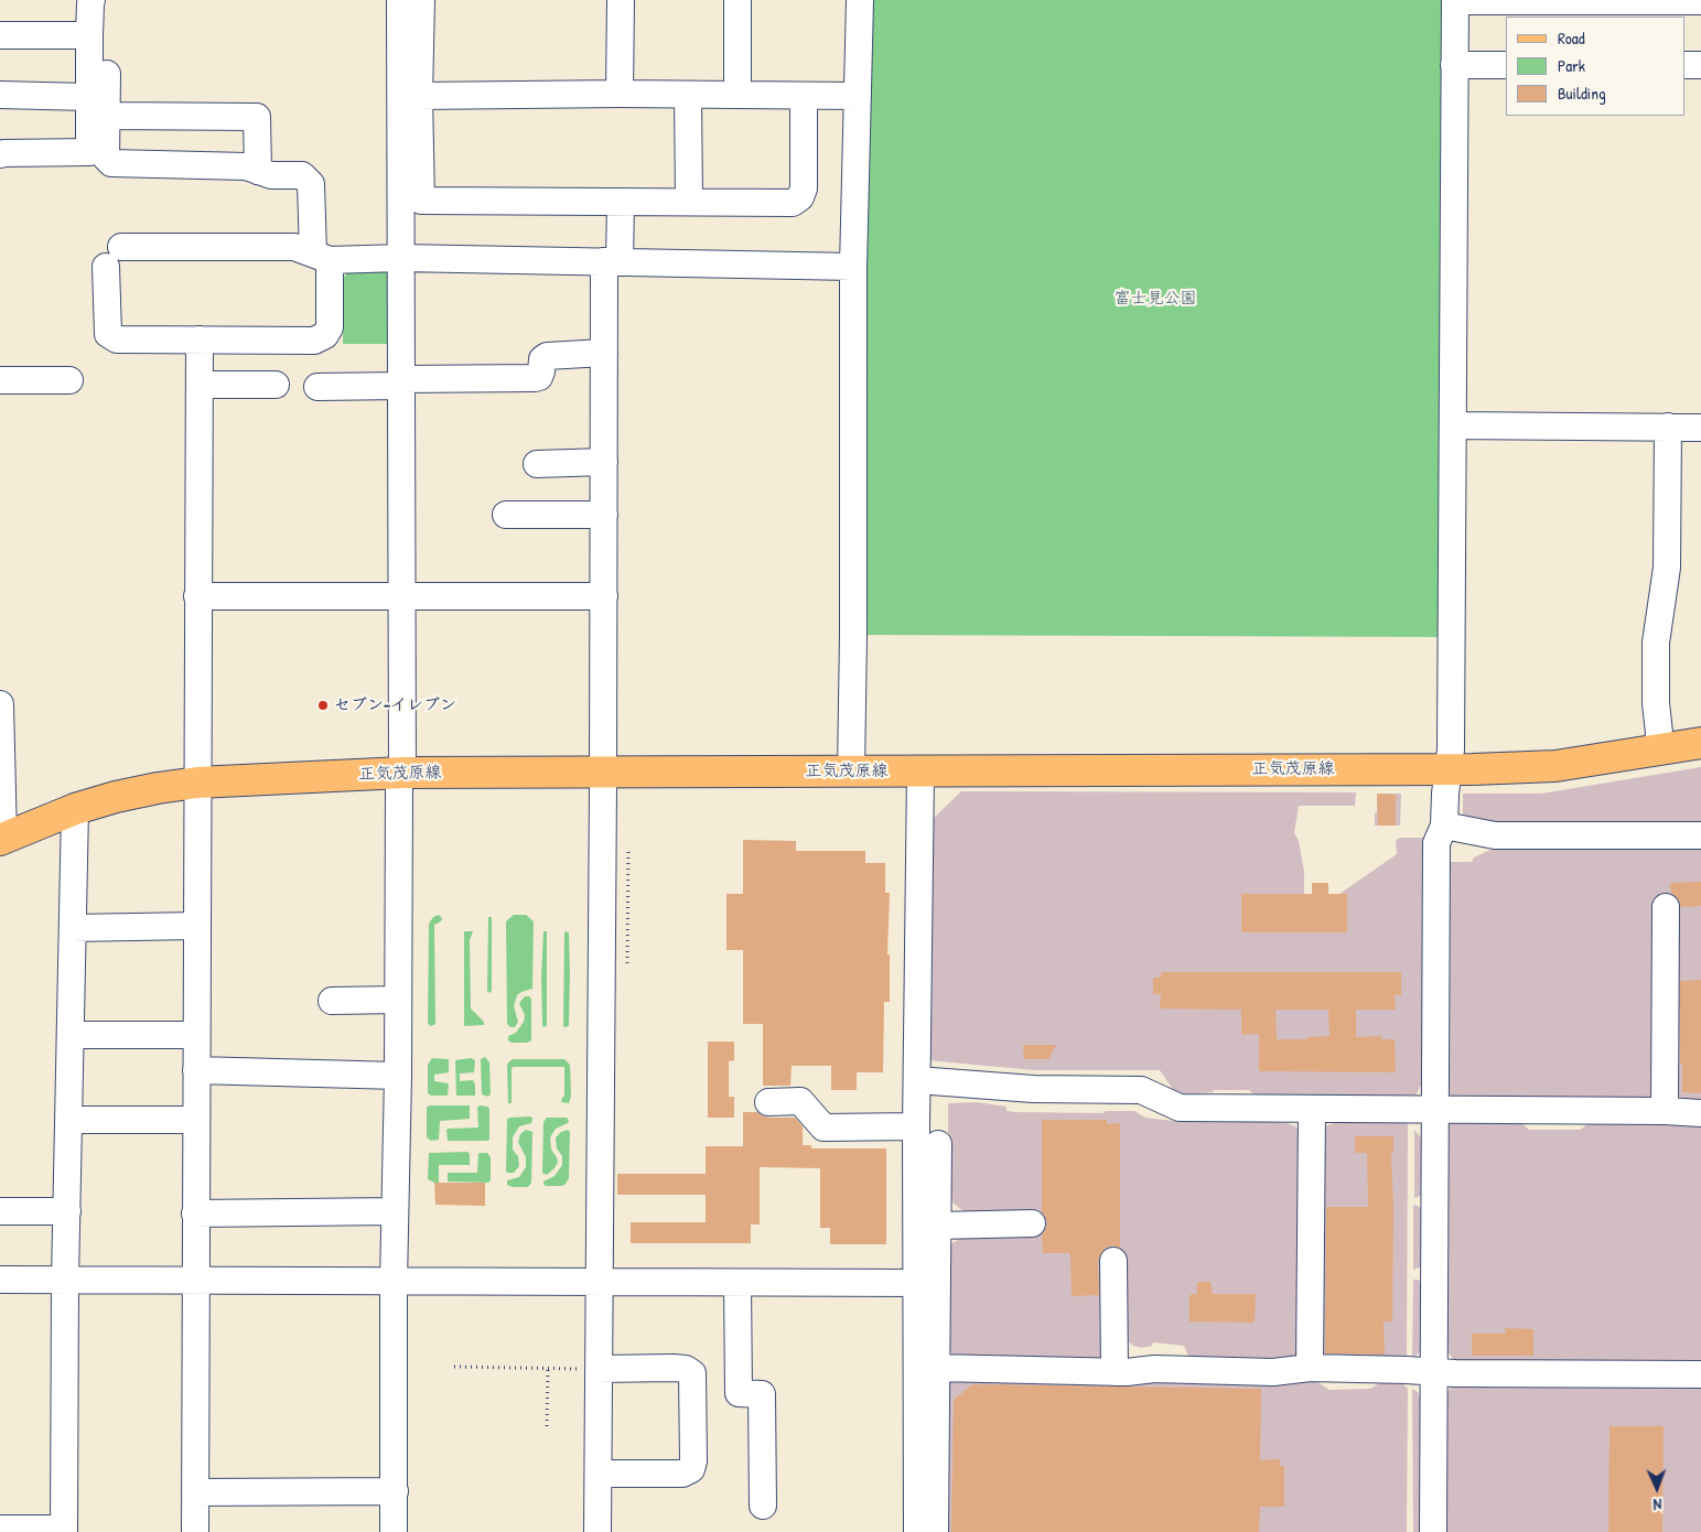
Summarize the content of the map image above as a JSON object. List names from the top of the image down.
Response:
{
  "streets": {
    "main road": ["正気茂原線"]
  },
  "parks": ["富士見公園"],
  "places": ["セブン-イレブン"],
  "legend": ["Road", "Park", "Building"],
  "north": "bottom"
}
